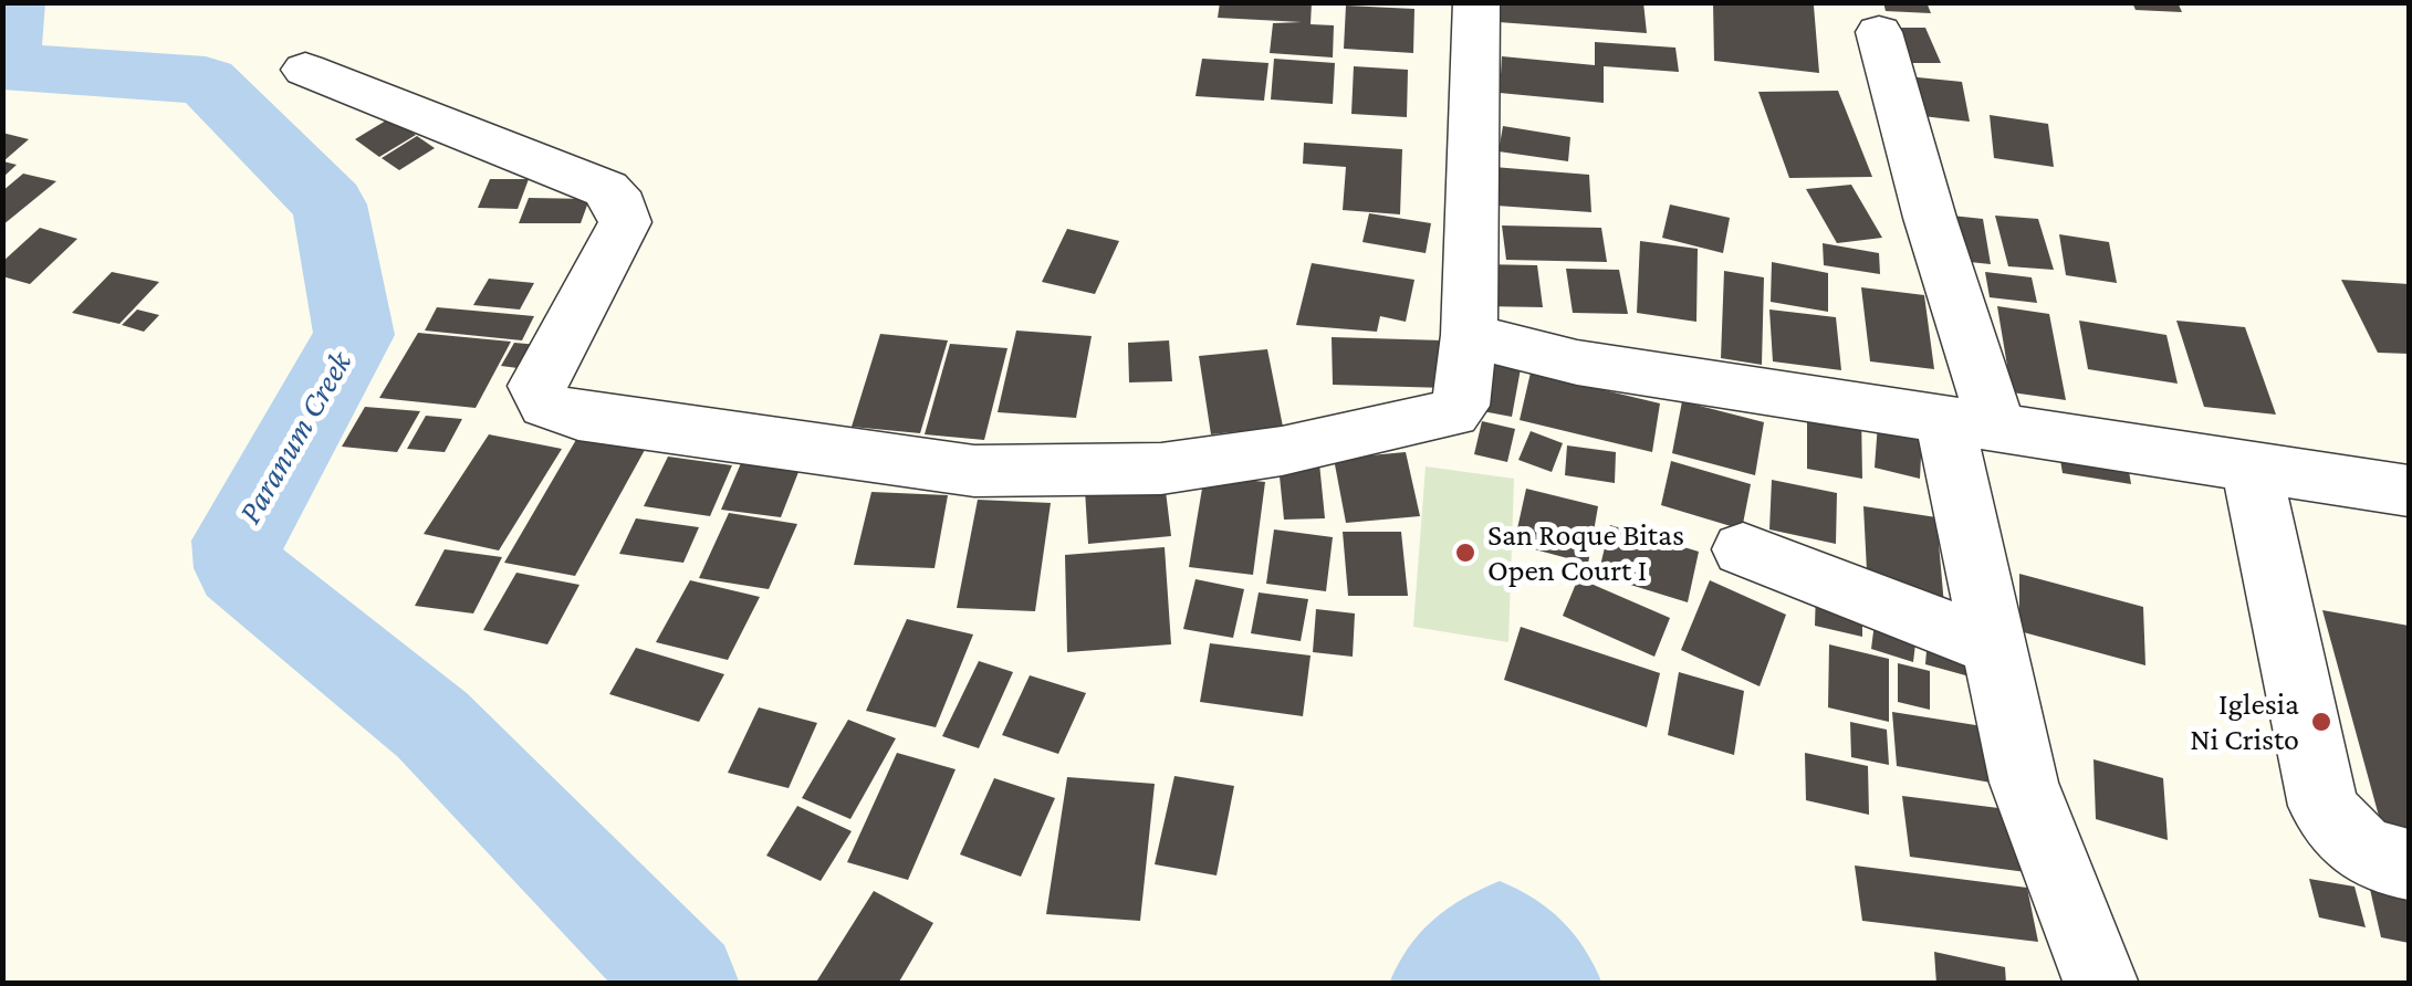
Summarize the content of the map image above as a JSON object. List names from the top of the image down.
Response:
{
  "water": ["Paranum Creek"],
  "places": ["San Roque Bitas Open Court I", "Iglesia Ni Cristo"]
}
